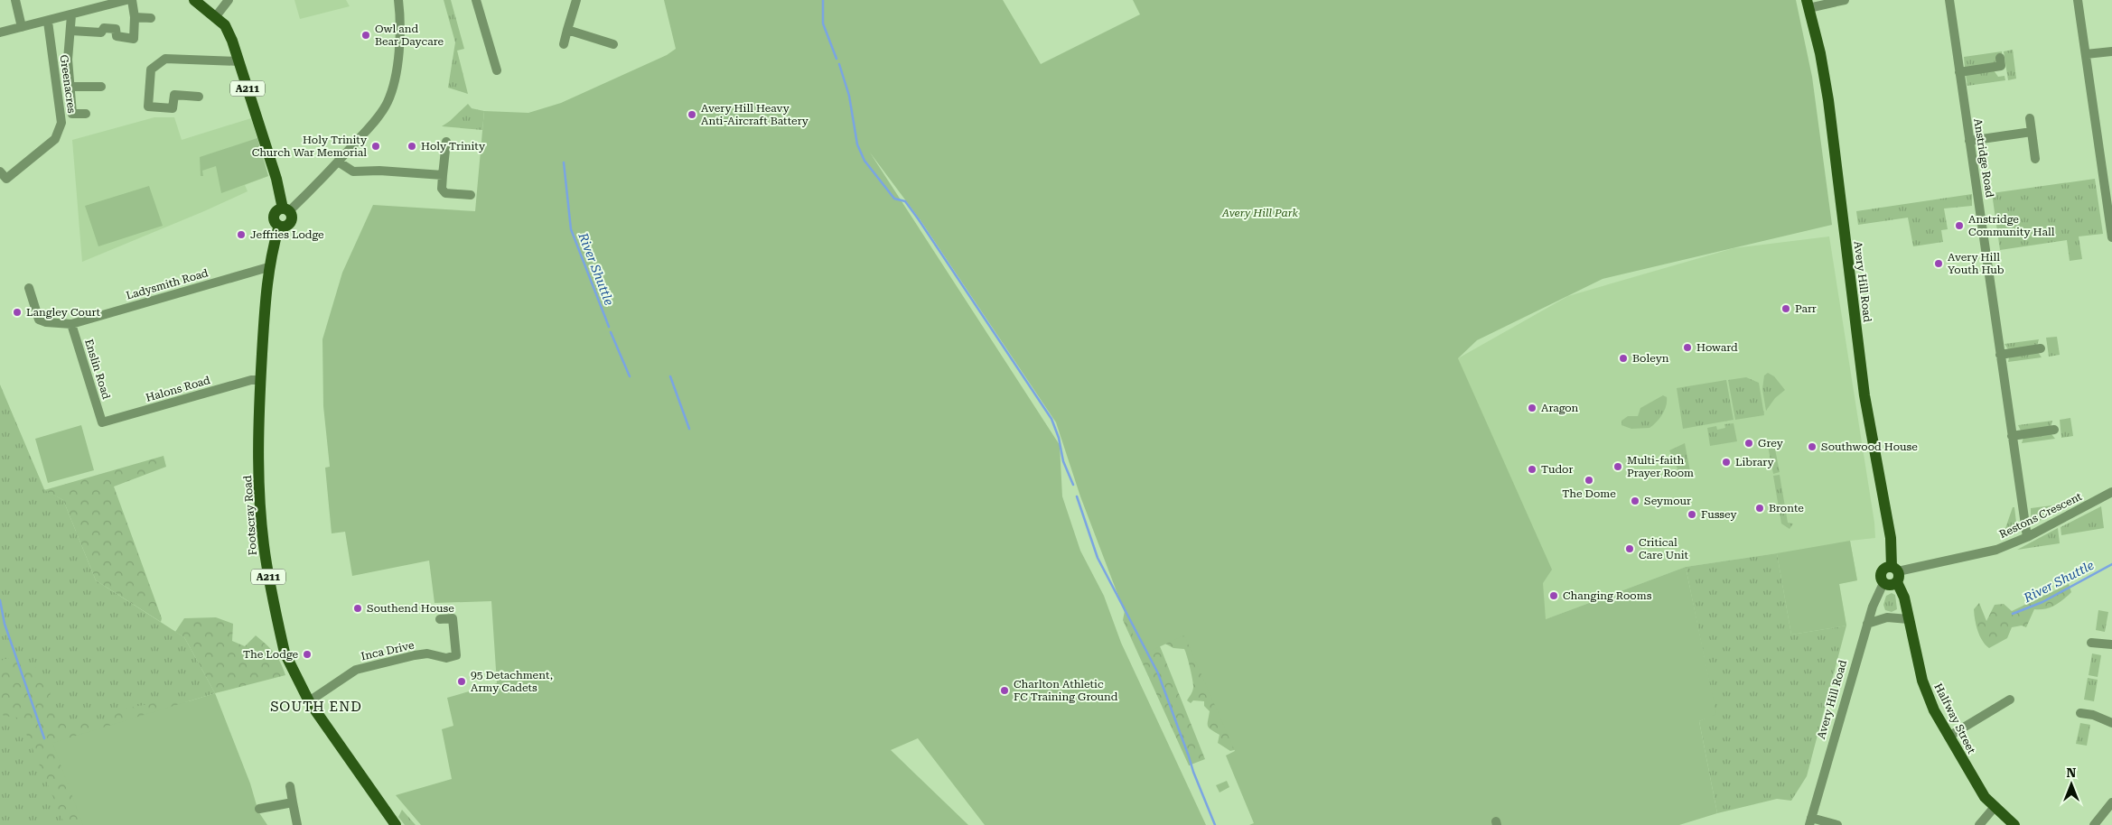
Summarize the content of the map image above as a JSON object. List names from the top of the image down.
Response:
{
  "streets": {
    "main road": [
      "A211",
      "Avery Hill Road",
      "Footscray Road",
      "Halfway Street"
    ],
    "street": [
      "Greenacres",
      "Anstridge Road",
      "Ladysmith Road",
      "Enslin Road",
      "Halons Road",
      "Restons Crescent",
      "Inca Drive"
    ]
  },
  "crossings": [
    ["A211", "Footscray Road"],
    ["Anstridge Road", "Restons Crescent"],
    ["Avery Hill Road", "Restons Crescent"],
    ["Avery Hill Road", "Halfway Street"],
    ["Ladysmith Road", "Enslin Road"],
    ["Ladysmith Road", "Footscray Road"],
    ["Enslin Road", "Halons Road"],
    ["Halons Road", "Footscray Road"],
    ["Footscray Road", "Inca Drive"],
    ["Restons Crescent", "Halfway Street"]
  ],
  "districts": ["SOUTH END"],
  "water": ["River Shuttle"],
  "parks": ["Avery Hill Park"],
  "places": [
    "Owl and Bear Daycare",
    "Avery Hill Heavy Anti-Aircraft Battery",
    "Holy Trinity Church War Memorial",
    "Holy Trinity",
    "Anstridge Community Hall",
    "Jeffries Lodge",
    "Avery Hill Youth Hub",
    "Parr",
    "Langley Court",
    "Howard",
    "Boleyn",
    "Aragon",
    "Grey",
    "Southwood House",
    "Library",
    "Multi-faith Prayer Room",
    "Tudor",
    "The Dome",
    "Seymour",
    "Bronte",
    "Fussey",
    "Critical Care Unit",
    "Changing Rooms",
    "Southend House",
    "The Lodge",
    "95 Detachment, Army Cadets",
    "Charlton Athletic FC Training Ground"
  ],
  "north": "top"
}
